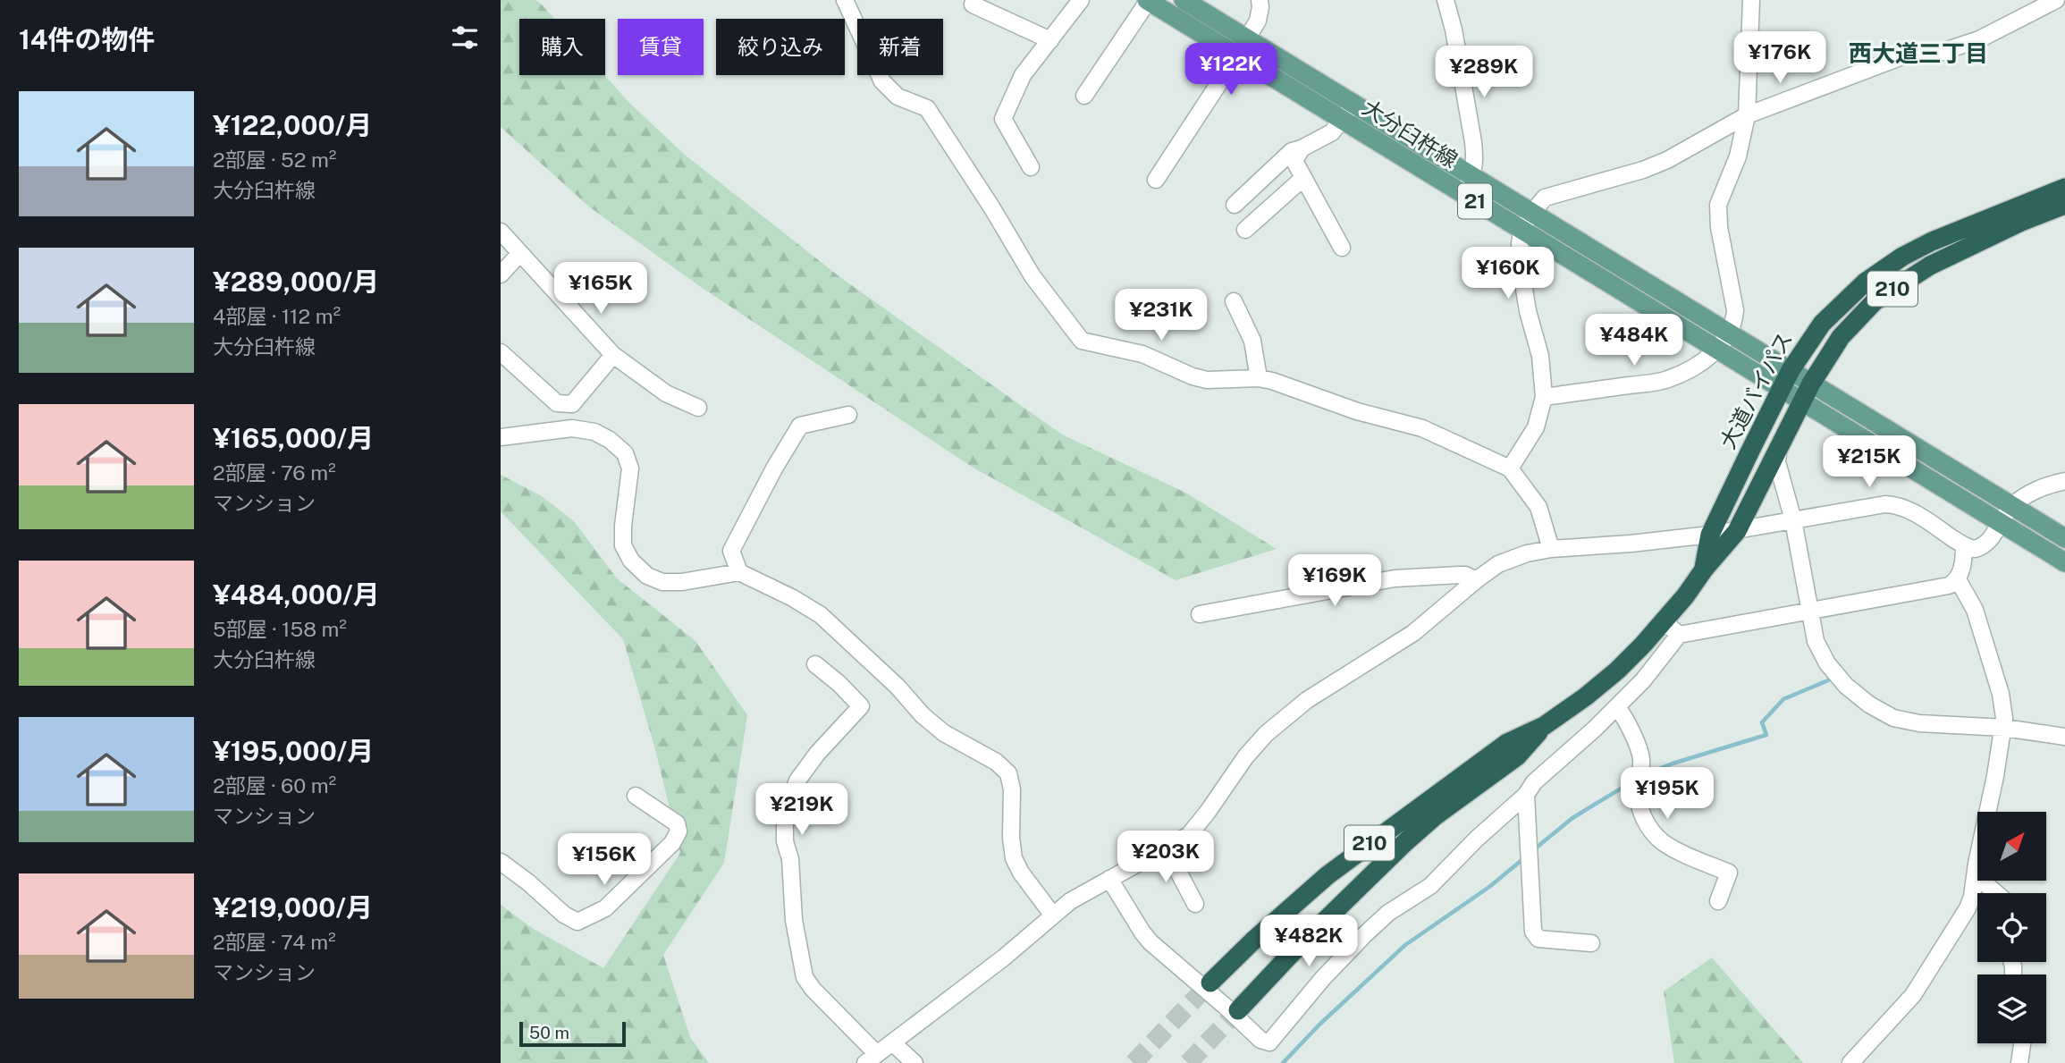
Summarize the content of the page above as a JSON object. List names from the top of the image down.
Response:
{
  "streets": {
    "highway": ["210", "大道バイパス"],
    "main road": ["大分臼杵線", "21"]
  },
  "crossings": [
    ["大分臼杵線", "大道バイパス"]
  ],
  "districts": ["西大道三丁目"],
  "scale_bar": "50 m",
  "north": "top right",
  "page": {
    "heading": "14件の物件",
    "chip": [
      "購入",
      "賃貸",
      "絞り込み",
      "新着"
    ],
    "price": [
      "¥176K",
      "¥122K",
      "¥289K",
      "¥160K",
      "¥165K",
      "¥231K",
      "¥484K",
      "¥215K",
      "¥169K",
      "¥195K",
      "¥219K",
      "¥203K",
      "¥156K",
      "¥482K"
    ],
    "list": [
      {
        "name": "¥122,000/月",
        "note": "2部屋 · 52 m² · 大分臼杵線"
      },
      {
        "name": "¥289,000/月",
        "note": "4部屋 · 112 m² · 大分臼杵線"
      },
      {
        "name": "¥165,000/月",
        "note": "2部屋 · 76 m² · マンション"
      },
      {
        "name": "¥484,000/月",
        "note": "5部屋 · 158 m² · 大分臼杵線"
      },
      {
        "name": "¥195,000/月",
        "note": "2部屋 · 60 m² · マンション"
      },
      {
        "name": "¥219,000/月",
        "note": "2部屋 · 74 m² · マンション"
      }
    ],
    "scale": "50 m"
  }
}
